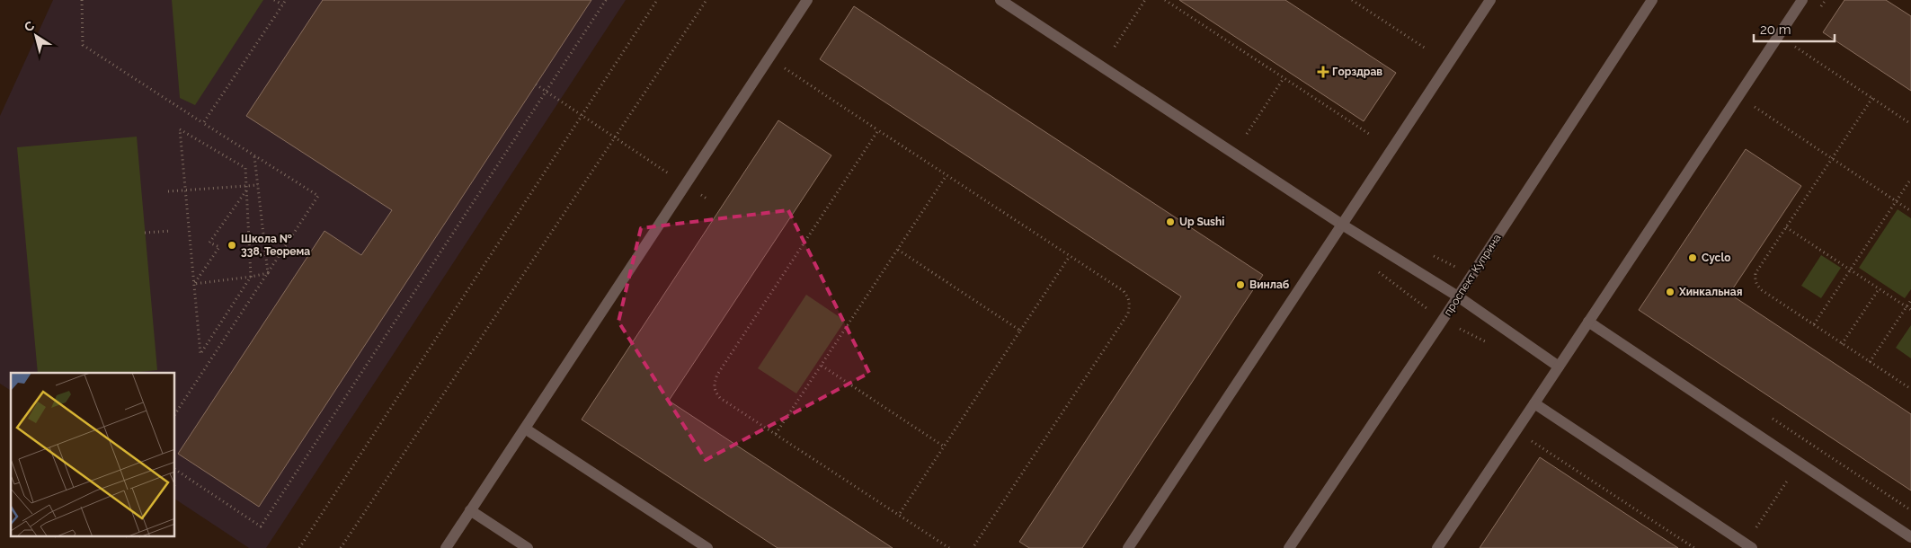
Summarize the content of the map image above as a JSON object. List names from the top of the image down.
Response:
{
  "streets": {
    "lane": ["проспект Куприна"]
  },
  "places": {
    "health": ["Горздрав"],
    "other": [
      "Up Sushi",
      "Школа № 338, Теорема",
      "Cyclo",
      "Винлаб",
      "Хинкальная"
    ]
  },
  "scale_bar": "20 m",
  "north": "top left"
}
